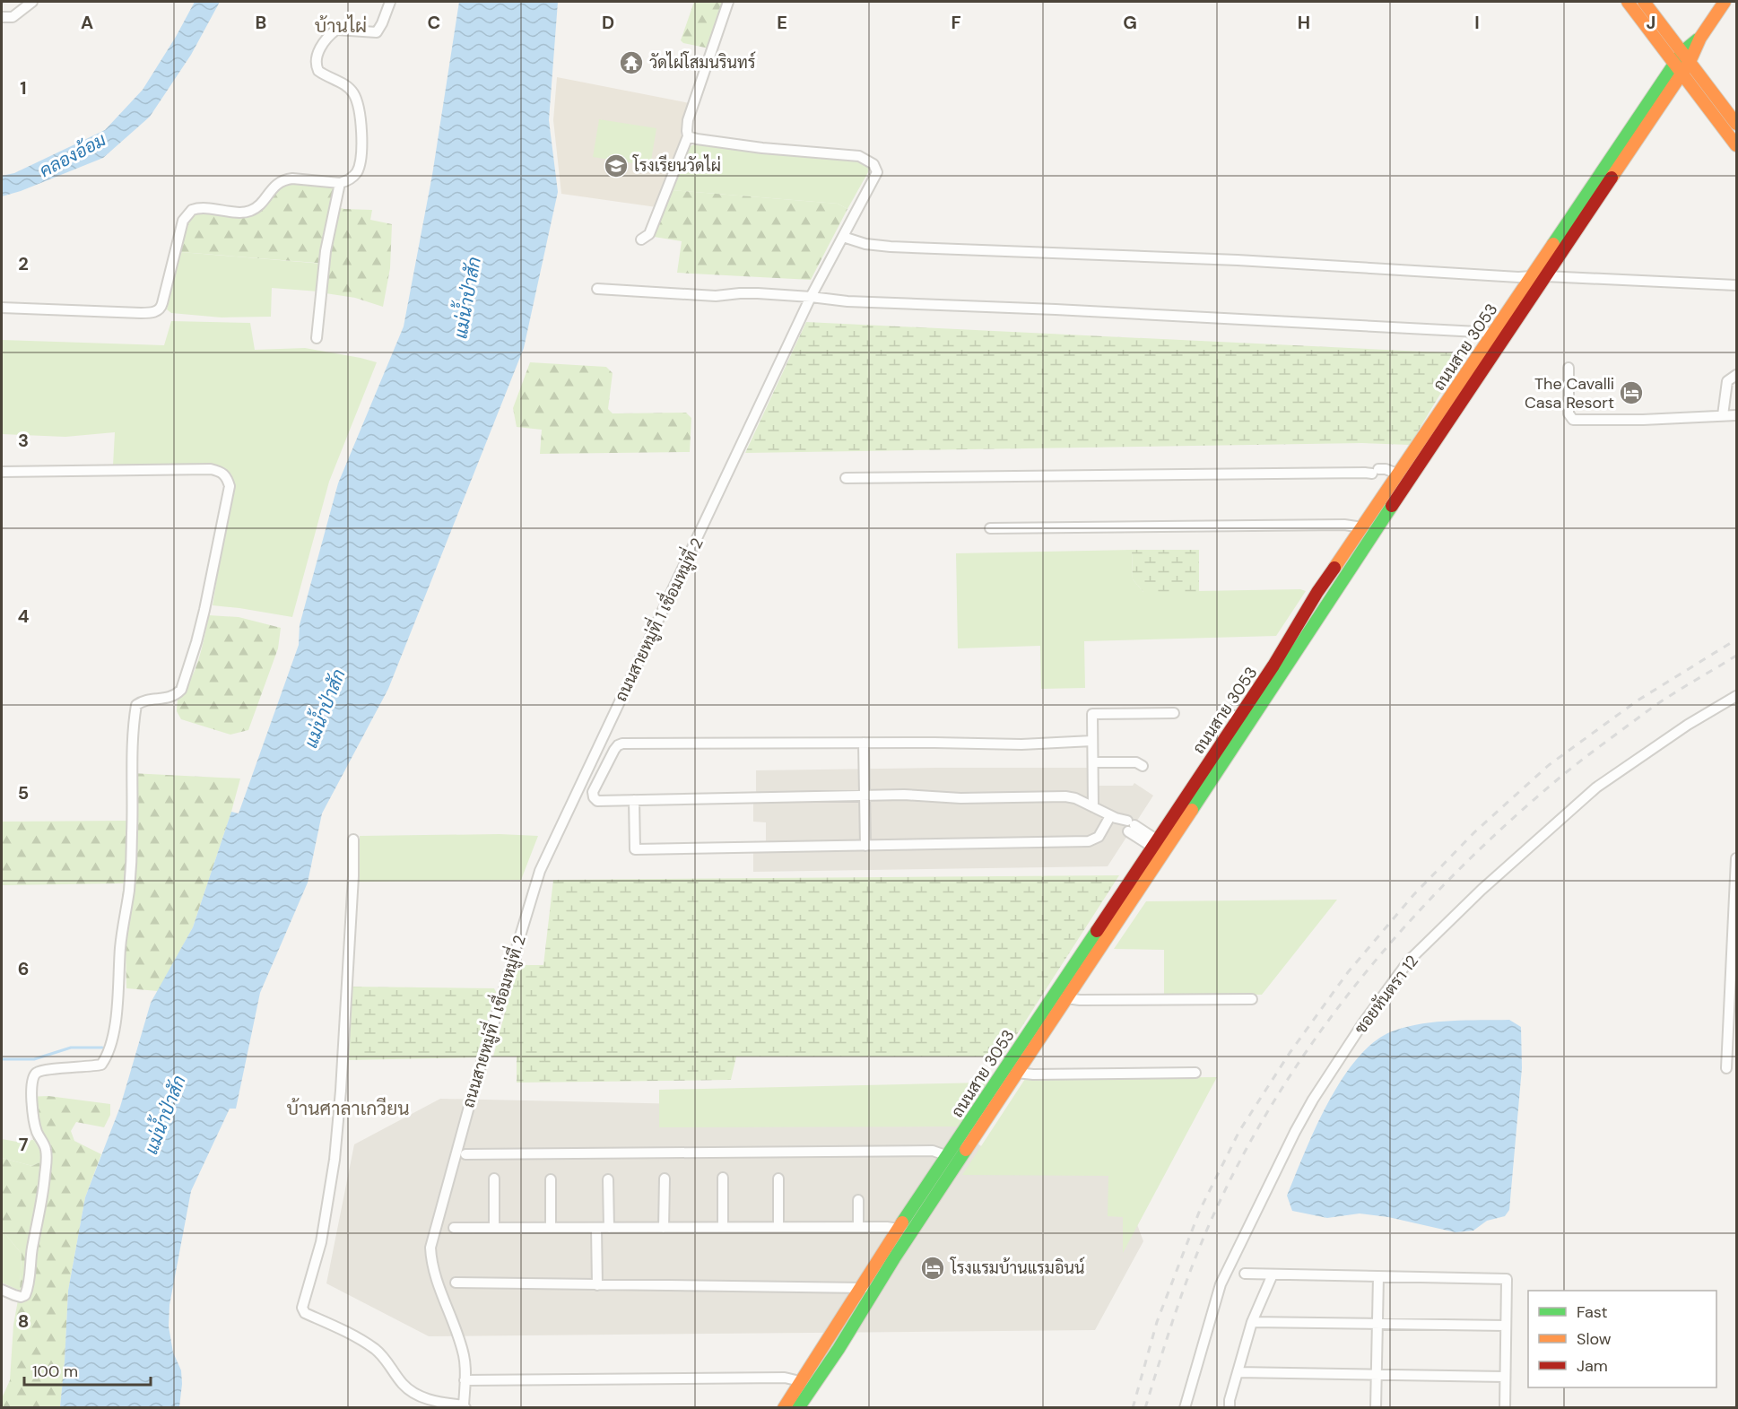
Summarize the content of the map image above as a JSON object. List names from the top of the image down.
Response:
{
  "streets": {
    "main road": ["ถนนสาย 3053"],
    "street": ["ถนนสายหมู่ที่ 1 เชื่อมหมู่ที่ 2", "ซอยหันตรา 12"]
  },
  "districts": ["บ้านไผ่", "บ้านศาลาเกวียน"],
  "water": ["คลองอ้อม", "แม่น้ำป่าสัก"],
  "places": {
    "temple": ["วัดไผ่โสมนรินทร์"],
    "school or university": ["โรงเรียนวัดไผ่"],
    "hotel": ["The Cavalli Casa Resort", "โรงแรมบ้านแรมอินน์"]
  },
  "legend": ["Fast", "Slow", "Jam"],
  "scale_bar": "100 m",
  "grid": {
    "columns": [
      "A",
      "B",
      "C",
      "D",
      "E",
      "F",
      "G",
      "H",
      "I",
      "J"
    ],
    "rows": [
      "1",
      "2",
      "3",
      "4",
      "5",
      "6",
      "7",
      "8"
    ]
  }
}
